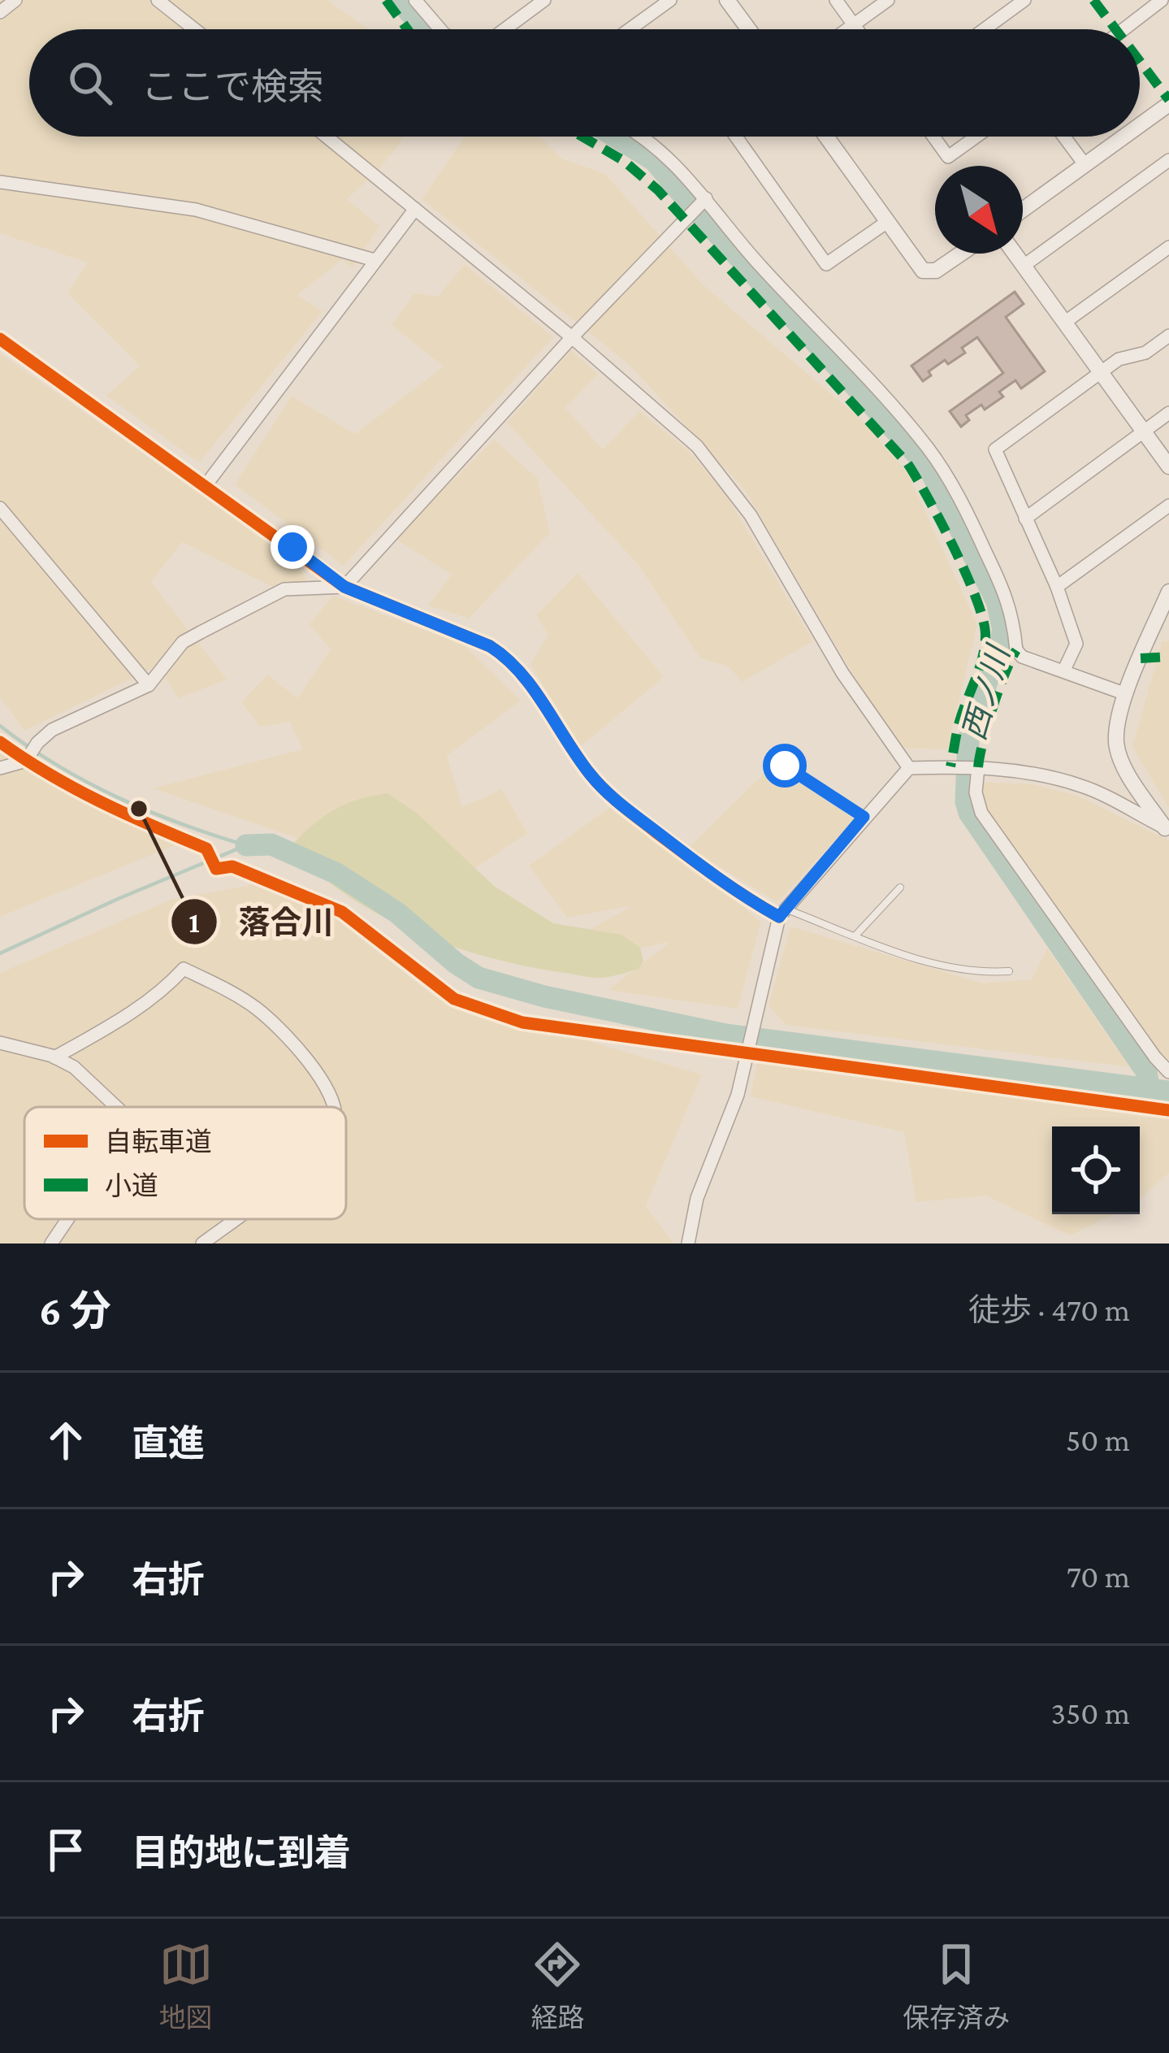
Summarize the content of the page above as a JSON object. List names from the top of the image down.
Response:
{
  "water": ["西ノ川"],
  "places": ["落合川"],
  "legend": ["自転車道", "小道"],
  "north": "bottom right",
  "page": {
    "search": "ここで検索",
    "heading": ["6 分", "徒歩 · 470 m"],
    "list": [
      ["直進", "50 m"],
      ["右折", "70 m"],
      ["右折", "350 m"],
      "目的地に到着"
    ],
    "nav": ["地図", "経路", "保存済み"]
  }
}
